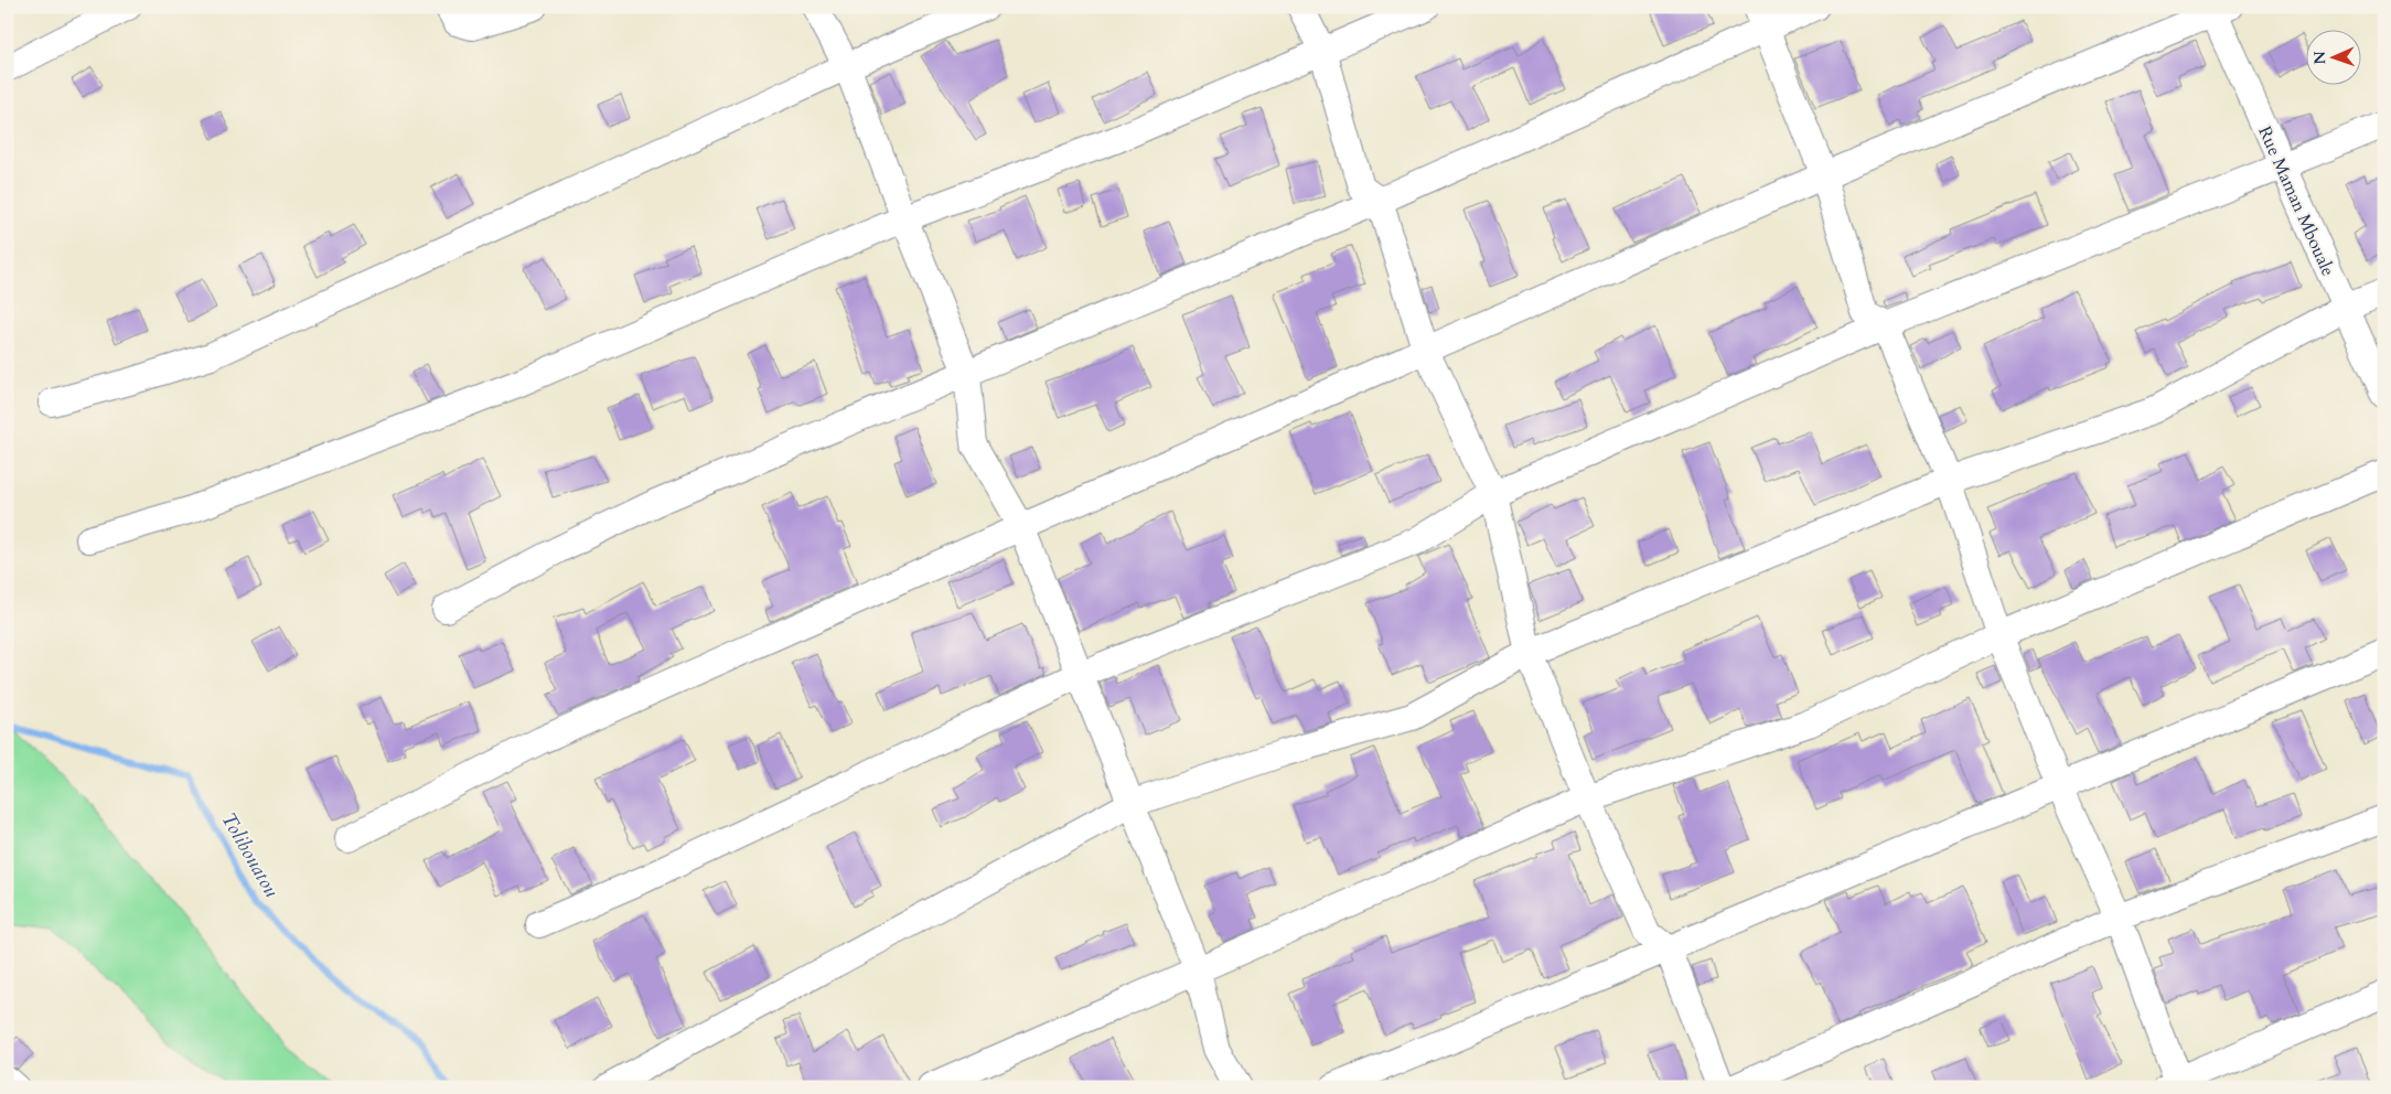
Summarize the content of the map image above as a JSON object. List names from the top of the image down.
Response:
{
  "streets": {
    "street": ["Rue Maman Mbouale"]
  },
  "water": ["Tolibouatou"],
  "north": "left"
}
